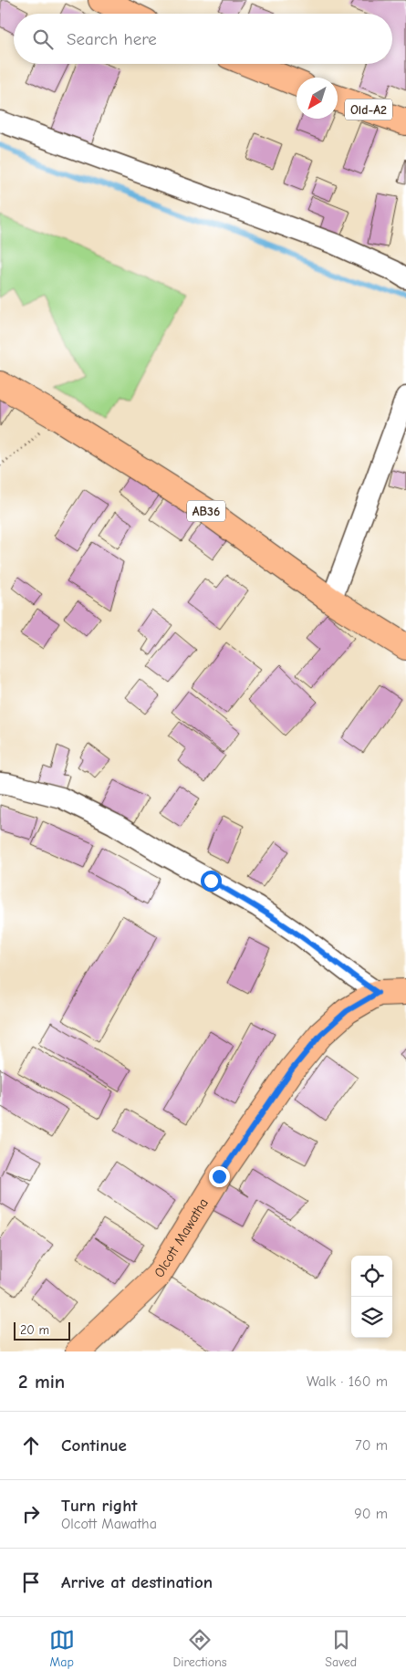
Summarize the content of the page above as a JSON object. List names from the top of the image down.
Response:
{
  "streets": {
    "main road": ["Old-A2", "AB36", "Olcott Mawatha"]
  },
  "scale_bar": "20 m",
  "north": "bottom left",
  "page": {
    "search": "Search here",
    "scale": "20 m",
    "heading": ["2 min", "Walk · 160 m"],
    "list": [
      ["Continue", "70 m"],
      ["Turn right", "Olcott Mawatha", "90 m"],
      "Arrive at destination"
    ],
    "nav": ["Map", "Directions", "Saved"]
  }
}
